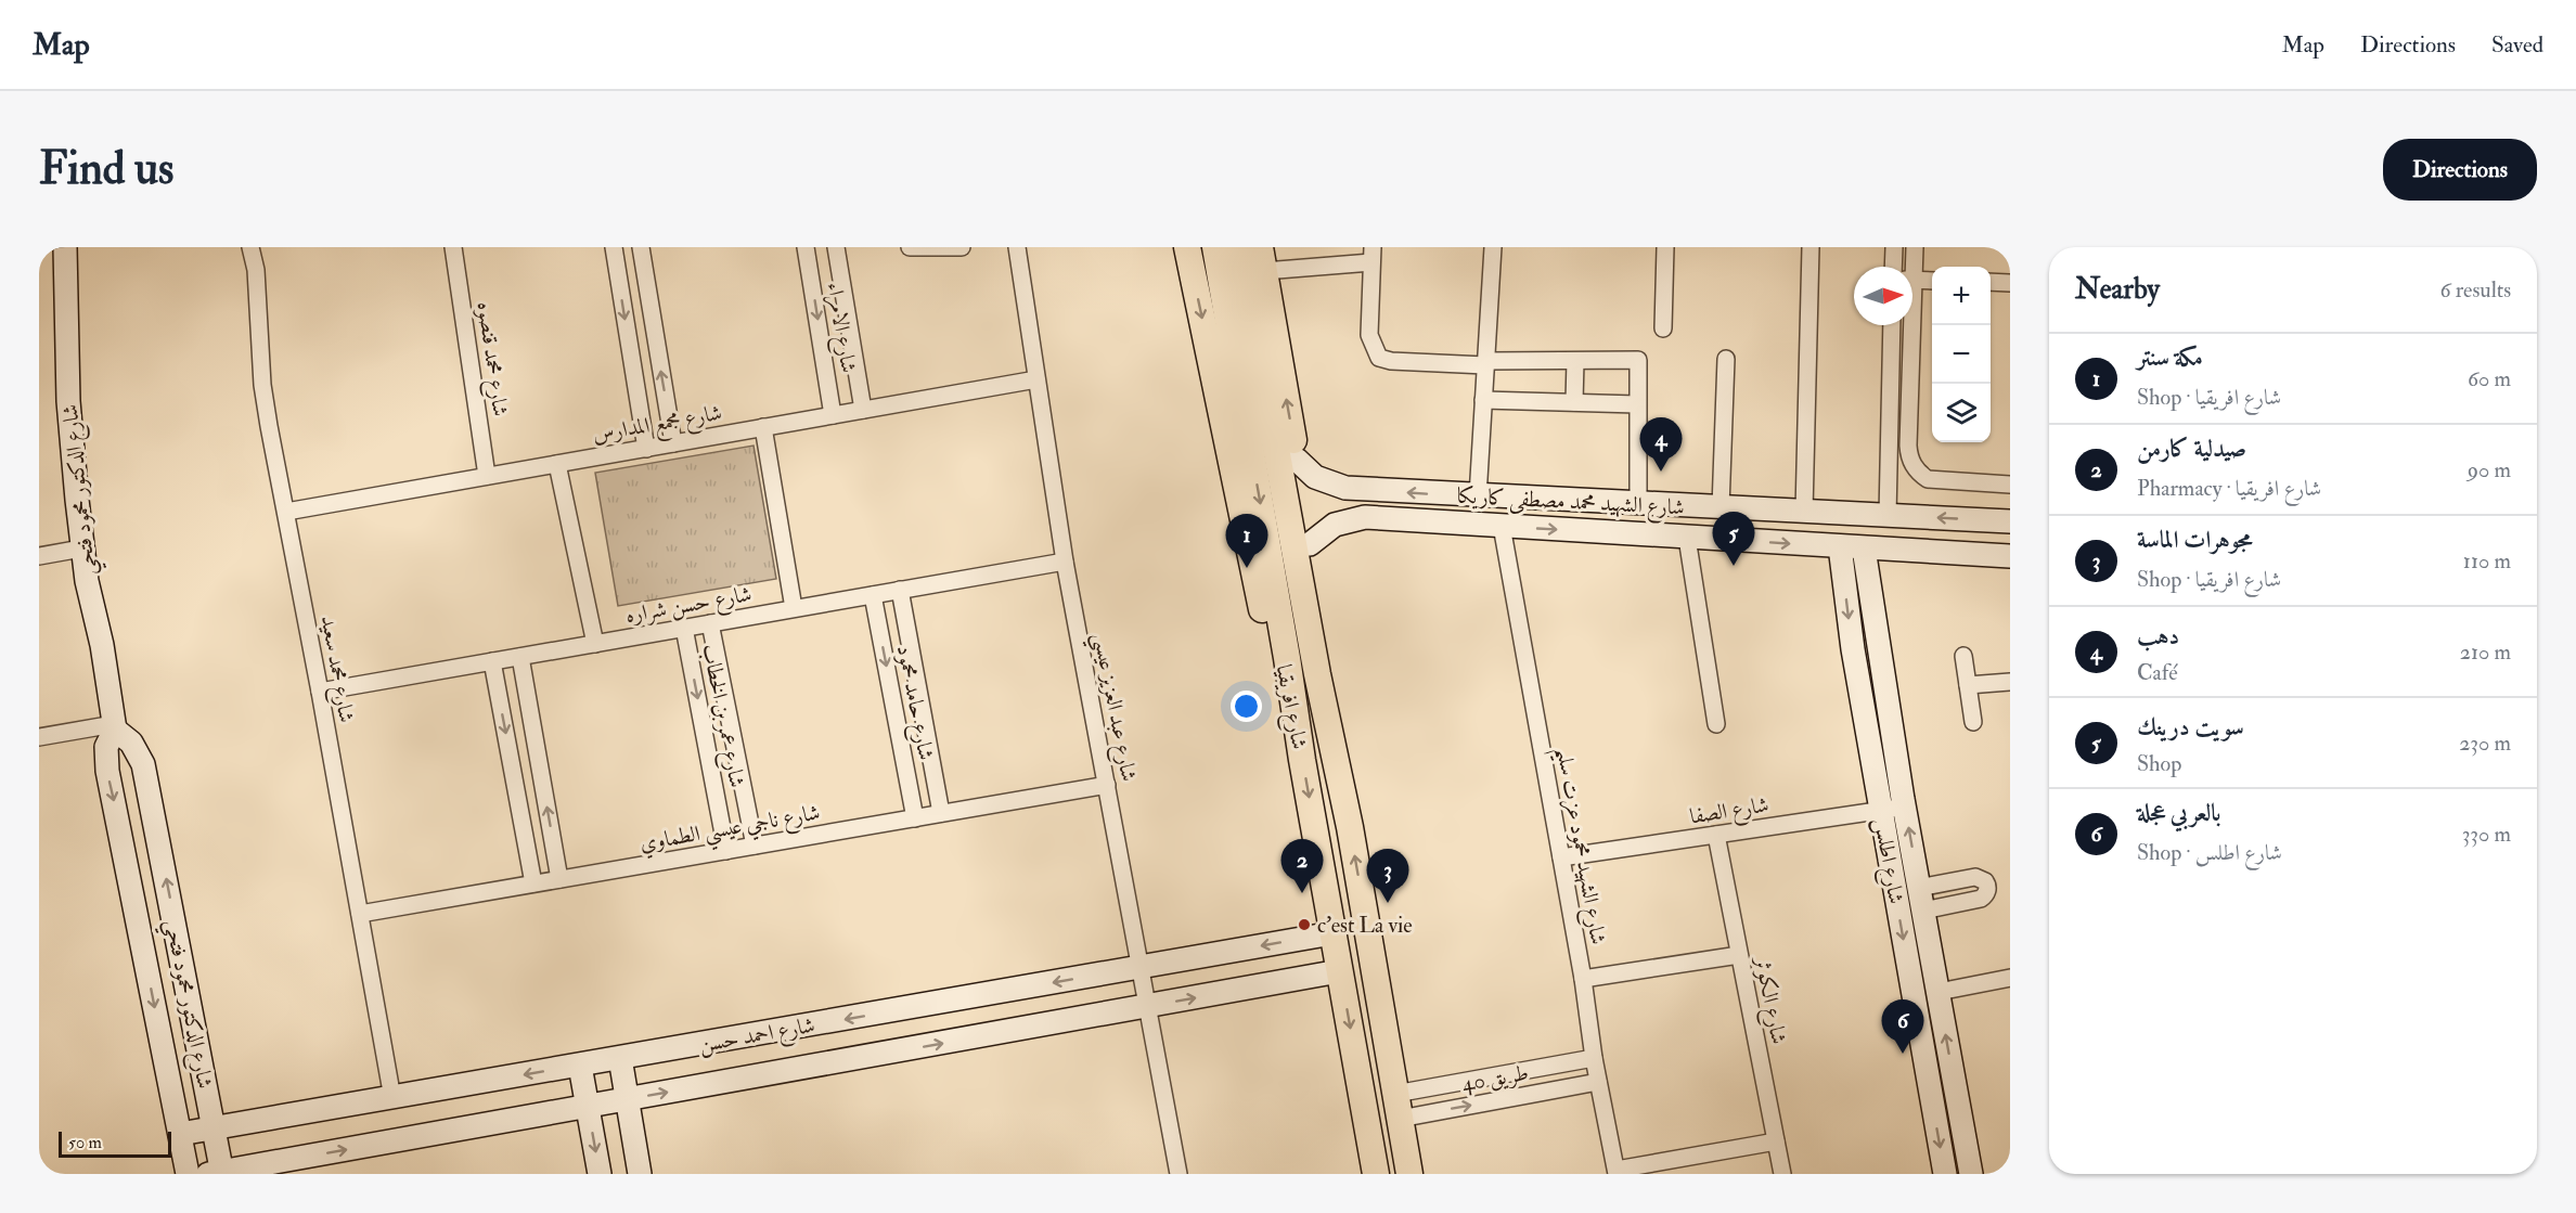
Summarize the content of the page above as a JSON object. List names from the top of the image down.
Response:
{
  "streets": {
    "main road": ["شارع افريقيا"],
    "street": [
      "شارع الامراء",
      "شارع محمد قنصوه",
      "شارع مجمع المدارس",
      "شارع الدكتور محمود فتحي",
      "شارع الشهيد محمد مصطفى كاريكا",
      "شارع حسن شراره",
      "شارع محمد سعيد",
      "شارع حامد محمود",
      "شارع عبد العزيز عيسي",
      "شارع عمر بن الخطاب",
      "شارع الصفا",
      "شارع ناجي عيسي الطماوي",
      "شارع الشهيد محمود عزت سليم",
      "شارع اطلس",
      "شارع الكوثر",
      "شارع احمد حسن",
      "طريق 40"
    ]
  },
  "crossings": [
    ["شارع الامراء", "شارع مجمع المدارس"],
    ["شارع محمد قنصوه", "شارع مجمع المدارس"],
    ["شارع مجمع المدارس", "شارع محمد سعيد"],
    ["شارع مجمع المدارس", "شارع عبد العزيز عيسي"],
    ["شارع الدكتور محمود فتحي", "شارع احمد حسن"],
    ["شارع الشهيد محمد مصطفى كاريكا", "شارع افريقيا"],
    ["شارع الشهيد محمد مصطفى كاريكا", "شارع الشهيد محمود عزت سليم"],
    ["شارع الشهيد محمد مصطفى كاريكا", "شارع اطلس"],
    ["شارع حسن شراره", "شارع محمد سعيد"],
    ["شارع حسن شراره", "شارع حامد محمود"],
    ["شارع حسن شراره", "شارع عبد العزيز عيسي"],
    ["شارع حسن شراره", "شارع عمر بن الخطاب"],
    ["شارع محمد سعيد", "شارع ناجي عيسي الطماوي"],
    ["شارع محمد سعيد", "شارع احمد حسن"],
    ["شارع حامد محمود", "شارع ناجي عيسي الطماوي"],
    ["شارع عبد العزيز عيسي", "شارع ناجي عيسي الطماوي"],
    ["شارع عبد العزيز عيسي", "شارع احمد حسن"],
    ["شارع افريقيا", "شارع احمد حسن"],
    ["شارع افريقيا", "طريق 40"],
    ["شارع عمر بن الخطاب", "شارع ناجي عيسي الطماوي"],
    ["شارع الصفا", "شارع الشهيد محمود عزت سليم"],
    ["شارع الصفا", "شارع اطلس"],
    ["شارع الصفا", "شارع الكوثر"],
    ["شارع الشهيد محمود عزت سليم", "طريق 40"]
  ],
  "places": ["c'est La vie"],
  "scale_bar": "50 m",
  "north": "right",
  "page": {
    "header": "Map",
    "nav": ["Map", "Directions", "Saved"],
    "buttons": "Directions",
    "title": "Find us",
    "heading": ["Nearby", "6 results"],
    "map_buttons": ["+", "−"],
    "list": [
      {
        "mark": "1",
        "name": "مكة سنتر",
        "note": "Shop · شارع افريقيا",
        "value": "60 m"
      },
      {
        "mark": "2",
        "name": "صيدلية كارمن",
        "note": "Pharmacy · شارع افريقيا",
        "value": "90 m"
      },
      {
        "mark": "3",
        "name": "مجوهرات الماسة",
        "note": "Shop · شارع افريقيا",
        "value": "110 m"
      },
      {
        "mark": "4",
        "name": "دهب",
        "note": "Café",
        "value": "210 m"
      },
      {
        "mark": "5",
        "name": "سويت درينك",
        "note": "Shop",
        "value": "230 m"
      },
      {
        "mark": "6",
        "name": "بالعربي عجلة",
        "note": "Shop · شارع اطلس",
        "value": "330 m"
      }
    ],
    "pins": [
      "4",
      "5",
      "1",
      "2",
      "3",
      "6"
    ],
    "scale": "50 m"
  }
}
